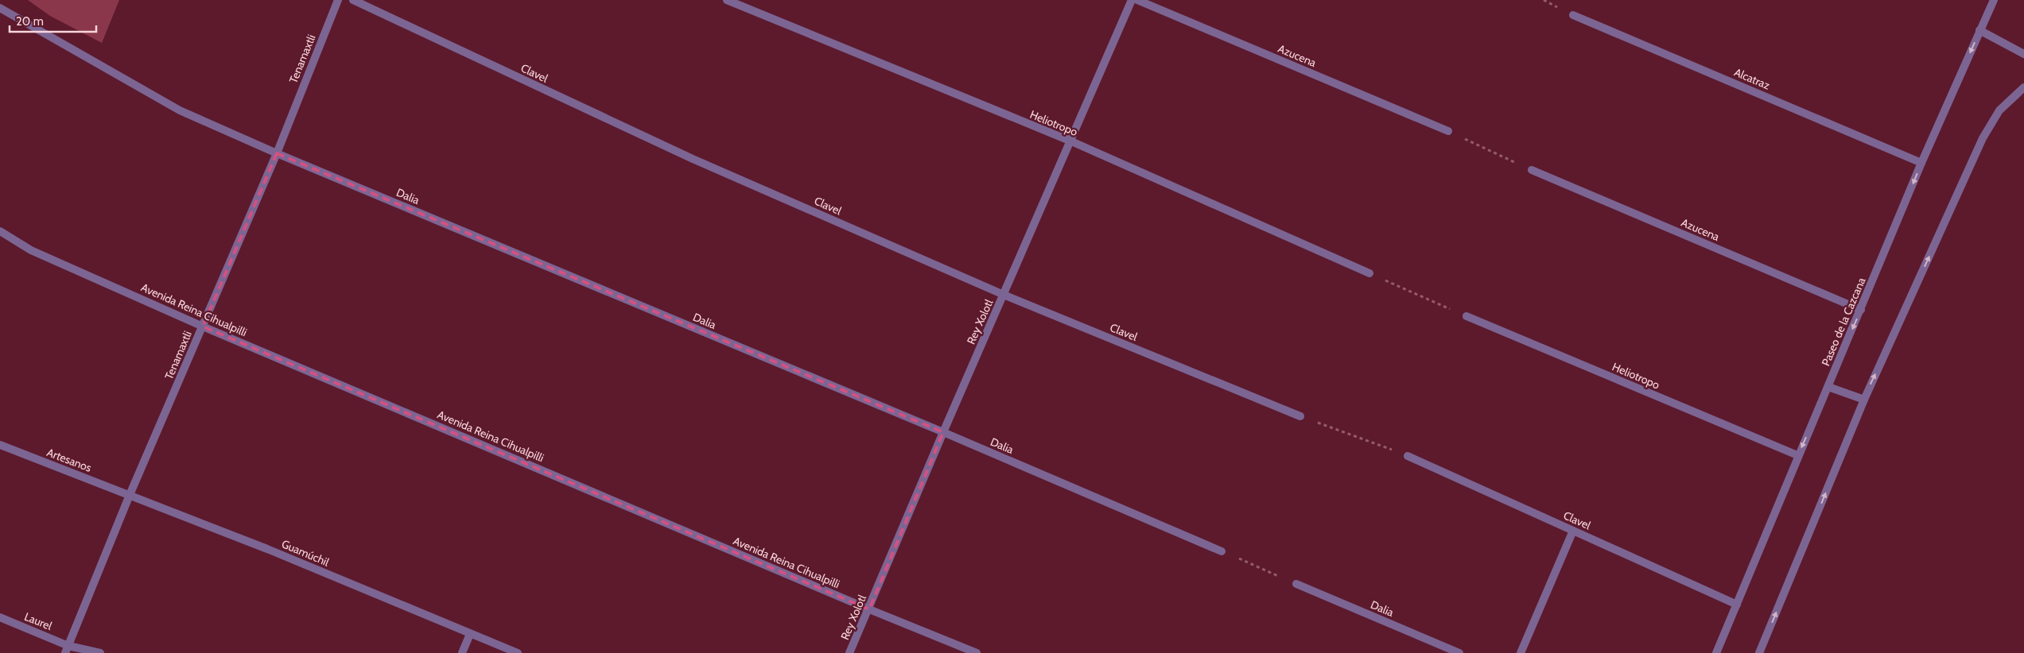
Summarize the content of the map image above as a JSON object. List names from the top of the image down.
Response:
{
  "streets": {
    "street": [
      "Azucena",
      "Tenamaxtli",
      "Clavel",
      "Alcatraz",
      "Heliotropo",
      "Dalia",
      "Avenida Reina Cihualpilli",
      "Rey Xolotl",
      "Paseo de la Cazcana",
      "Artesanos",
      "Guamúchil",
      "Laurel"
    ]
  },
  "crossings": [
    ["Azucena", "Paseo de la Cazcana"],
    ["Tenamaxtli", "Dalia"],
    ["Tenamaxtli", "Avenida Reina Cihualpilli"],
    ["Tenamaxtli", "Artesanos"],
    ["Tenamaxtli", "Guamúchil"],
    ["Tenamaxtli", "Laurel"],
    ["Clavel", "Rey Xolotl"],
    ["Clavel", "Paseo de la Cazcana"],
    ["Alcatraz", "Paseo de la Cazcana"],
    ["Heliotropo", "Rey Xolotl"],
    ["Heliotropo", "Paseo de la Cazcana"],
    ["Dalia", "Rey Xolotl"],
    ["Avenida Reina Cihualpilli", "Rey Xolotl"],
    ["Artesanos", "Guamúchil"]
  ],
  "scale_bar": "20 m"
}
